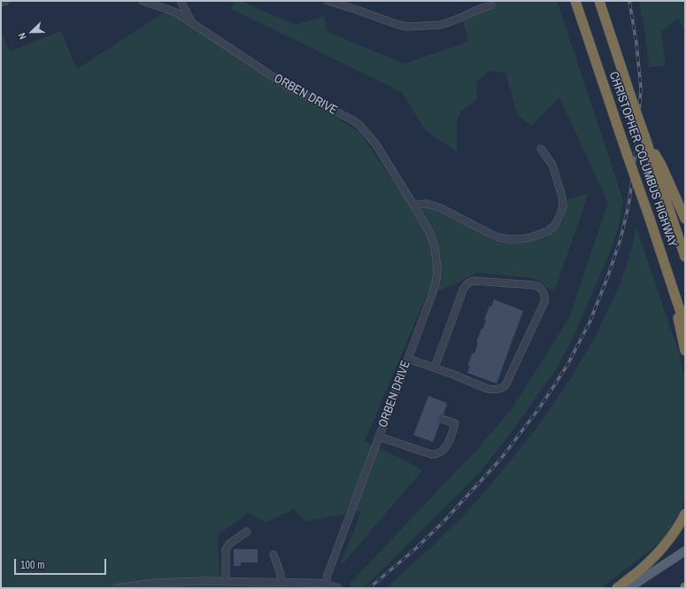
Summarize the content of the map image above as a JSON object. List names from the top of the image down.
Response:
{
  "streets": {
    "highway": ["CHRISTOPHER COLUMBUS HIGHWAY"],
    "street": ["ORBEN DRIVE"]
  },
  "scale_bar": "100 m",
  "north": "bottom left"
}
